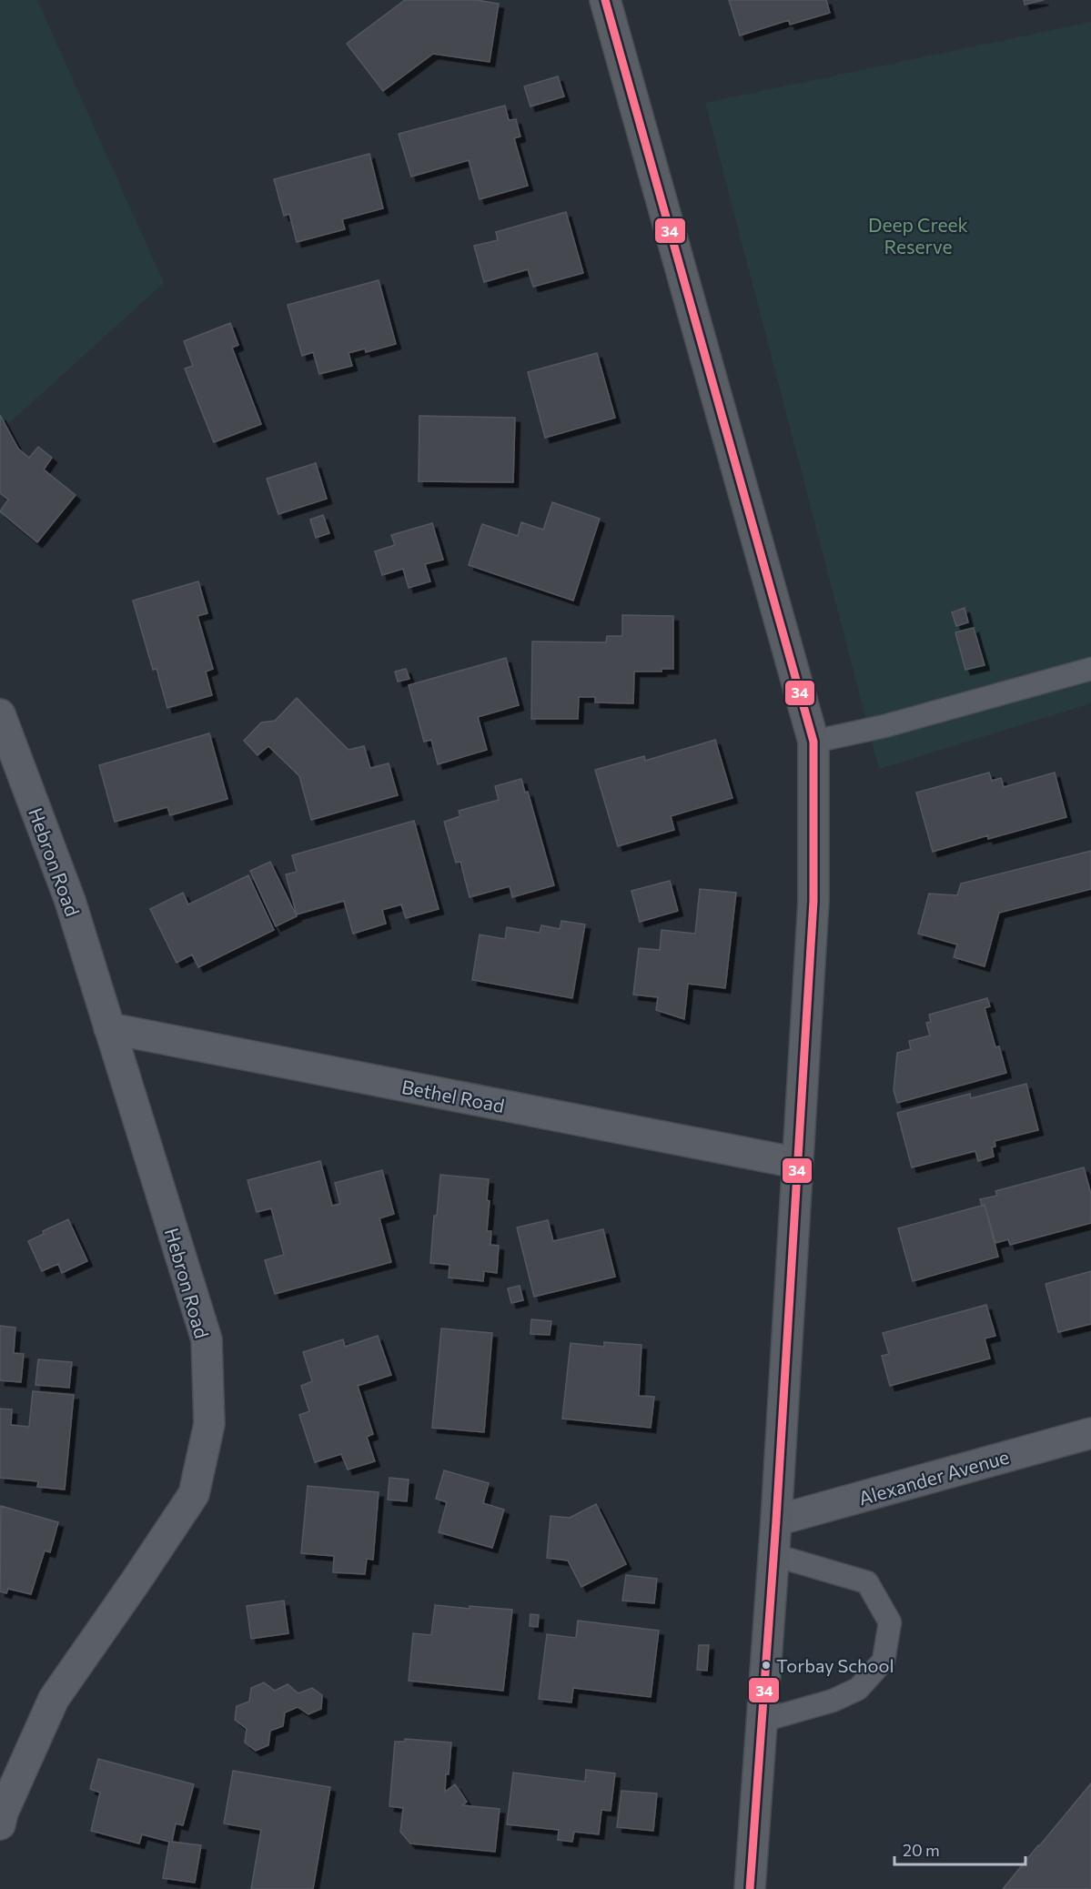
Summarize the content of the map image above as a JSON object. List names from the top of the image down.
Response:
{
  "streets": {
    "street": ["Hebron Road", "Bethel Road", "Alexander Avenue"]
  },
  "crossings": [
    ["Hebron Road", "Bethel Road"]
  ],
  "parks": ["Deep Creek Reserve"],
  "places": ["Torbay School"],
  "lines": ["transit line 34"],
  "scale_bar": "20 m"
}
